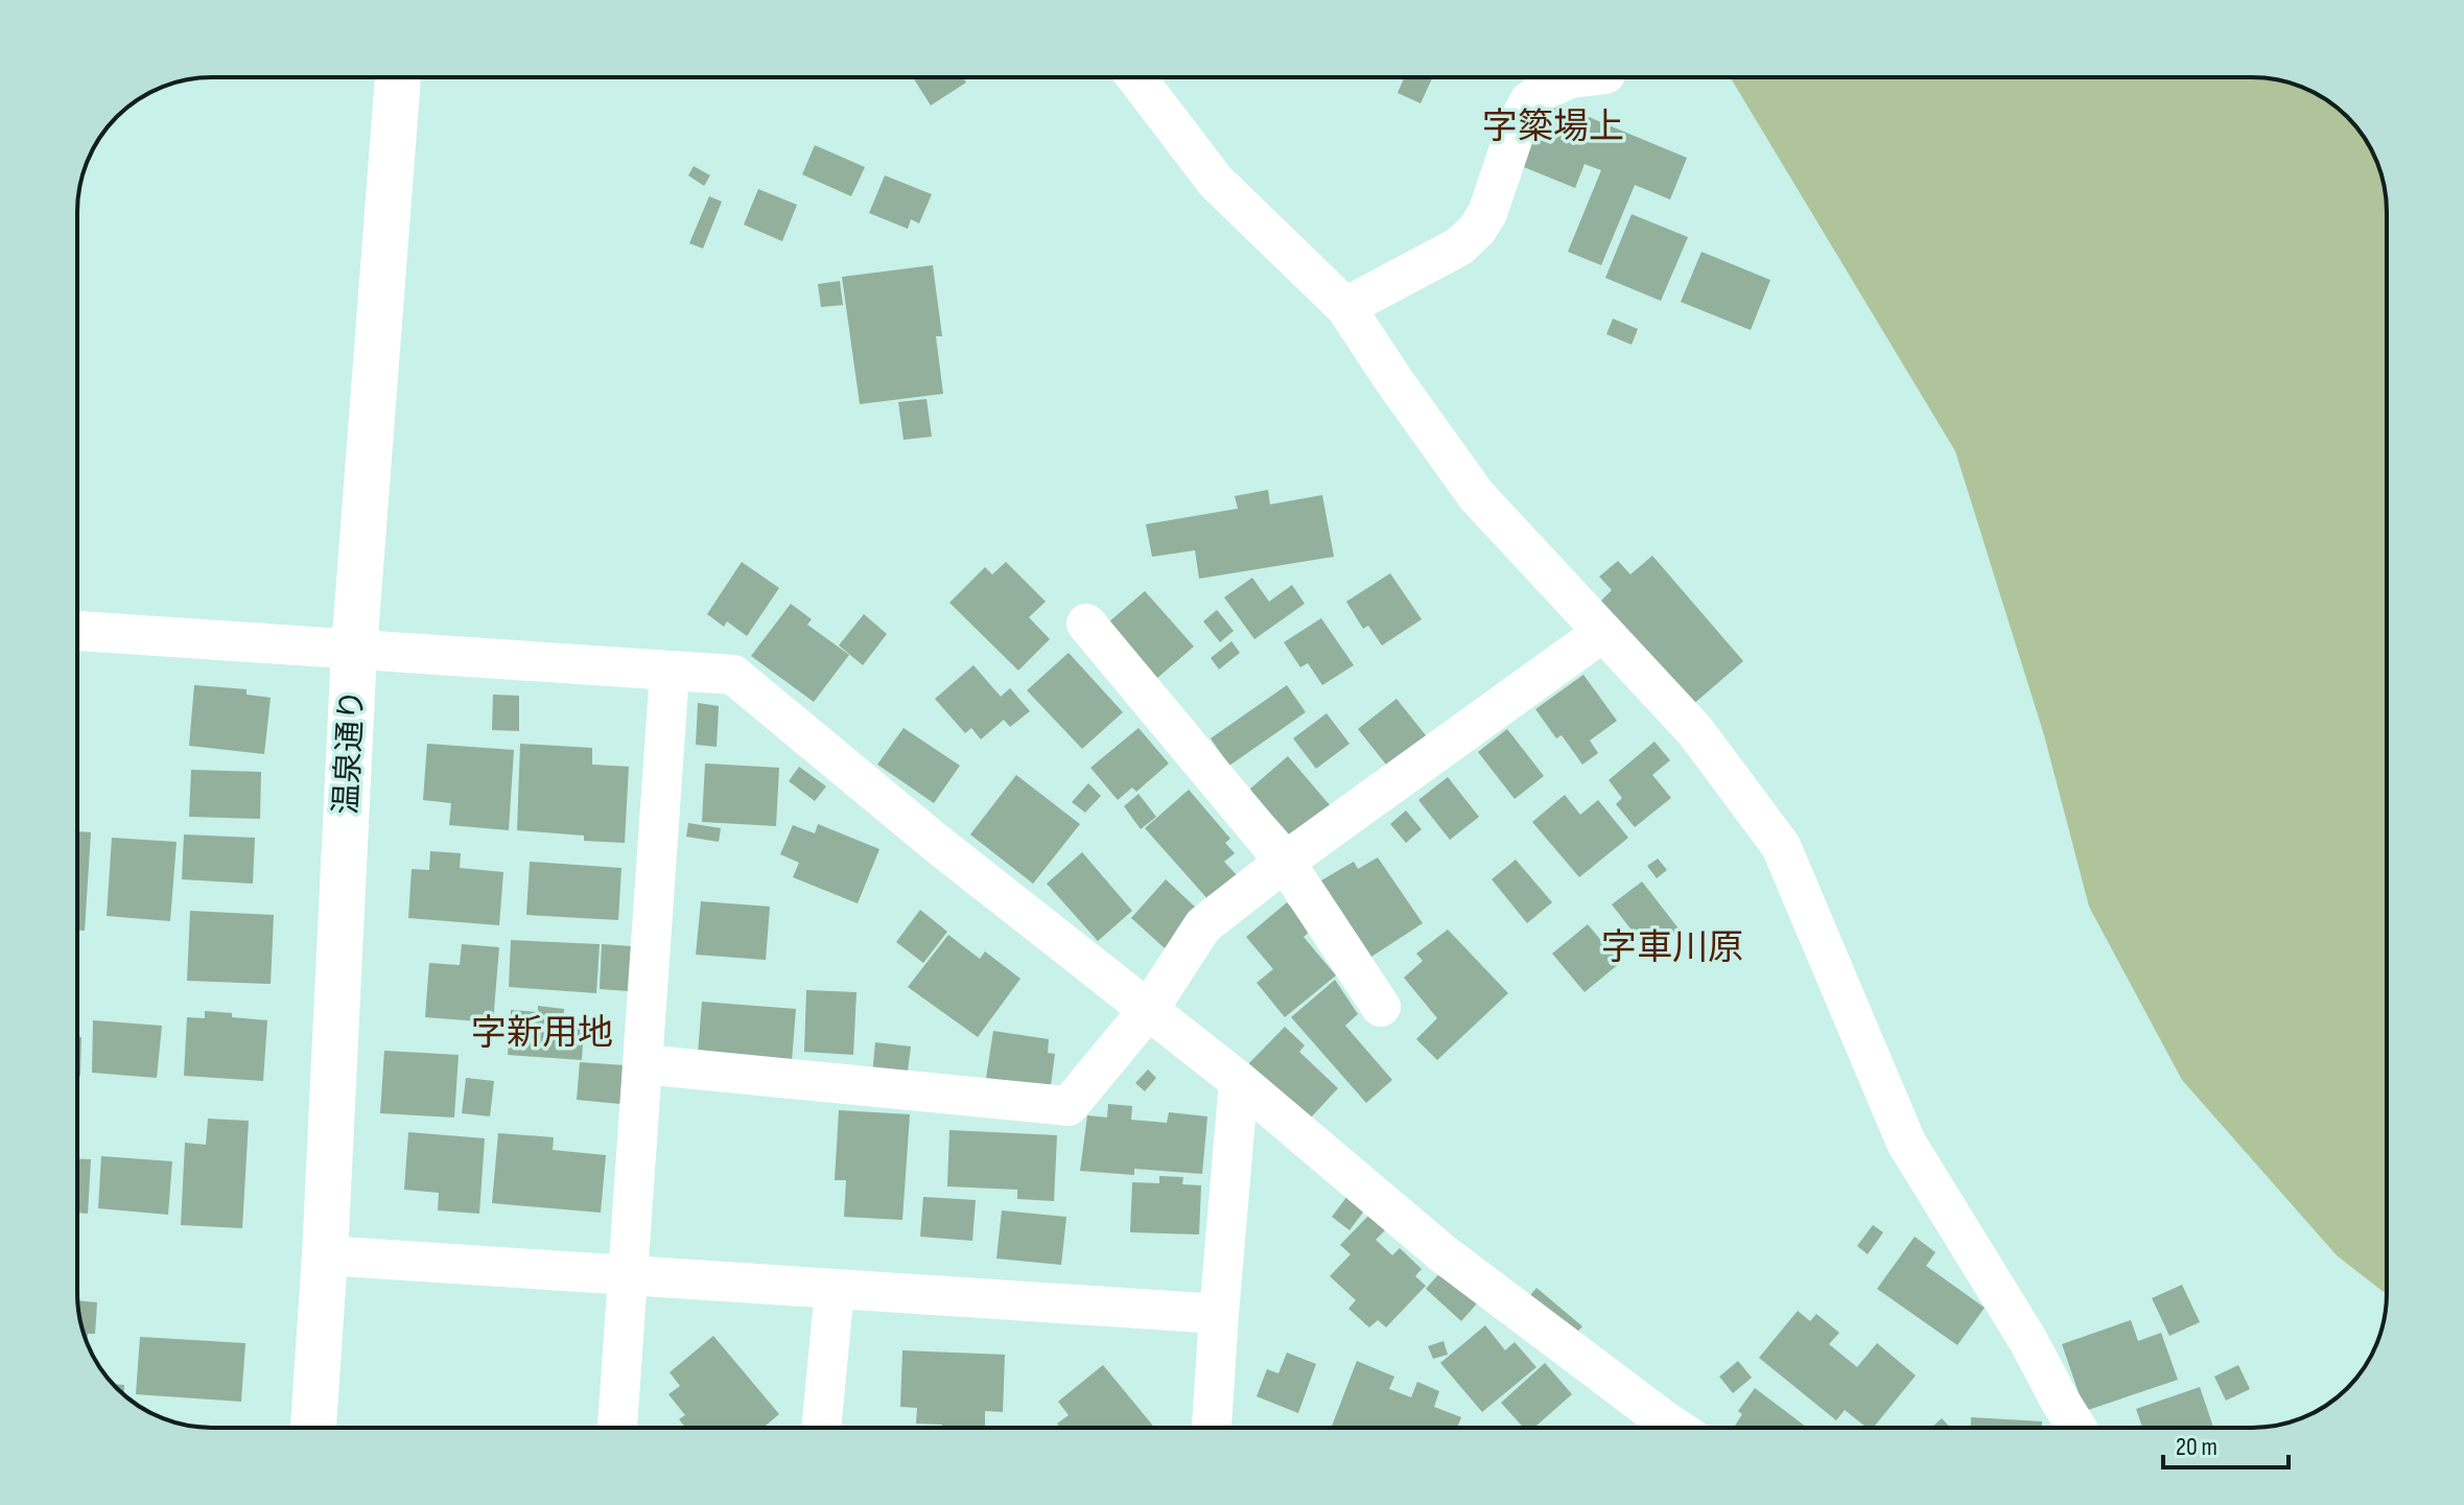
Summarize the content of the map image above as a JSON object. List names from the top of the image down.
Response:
{
  "streets": {
    "street": ["温泉通り"]
  },
  "districts": ["字簗場上", "字車川原", "字新用地"],
  "scale_bar": "20 m"
}
